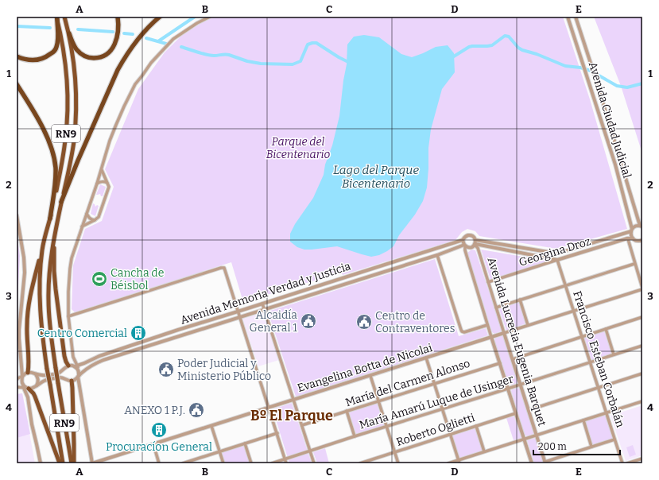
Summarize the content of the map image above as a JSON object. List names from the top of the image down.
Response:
{
  "streets": {
    "main road": ["RN9"],
    "street": [
      "Avenida Ciudad Judicial",
      "Georgina Droz",
      "Avenida Memoria Verdad y Justicia",
      "Avenida Lucrecia Eugenia Barquet",
      "Francisco Esteban Corbalán",
      "Evangelina Botta de Nicolai",
      "María del Carmen Alonso",
      "María Amarú Luque de Usinger",
      "Roberto Oglietti"
    ]
  },
  "crossings": [
    ["Avenida Ciudad Judicial", "Georgina Droz"],
    ["Georgina Droz", "Avenida Memoria Verdad y Justicia"],
    ["Georgina Droz", "Avenida Lucrecia Eugenia Barquet"],
    ["Georgina Droz", "Francisco Esteban Corbalán"],
    ["Avenida Memoria Verdad y Justicia", "Avenida Lucrecia Eugenia Barquet"],
    ["Avenida Memoria Verdad y Justicia", "Francisco Esteban Corbalán"],
    ["Avenida Lucrecia Eugenia Barquet", "Evangelina Botta de Nicolai"],
    ["Avenida Lucrecia Eugenia Barquet", "María del Carmen Alonso"],
    ["Avenida Lucrecia Eugenia Barquet", "María Amarú Luque de Usinger"],
    ["Avenida Lucrecia Eugenia Barquet", "Roberto Oglietti"],
    ["Francisco Esteban Corbalán", "Evangelina Botta de Nicolai"],
    ["Francisco Esteban Corbalán", "María Amarú Luque de Usinger"]
  ],
  "districts": ["Bº El Parque"],
  "water": ["Lago del Parque Bicentenario"],
  "parks": ["Parque del Bicentenario"],
  "places": {
    "sports": ["Cancha de Béisbol"],
    "public building": [
      "Alcaidía General 1",
      "Centro de Contraventores",
      "Poder Judicial y Ministerio Público",
      "ANEXO 1 P.J."
    ],
    "building": ["Centro Comercial", "Procuracíon General"]
  },
  "scale_bar": "200 m",
  "grid": {
    "columns": [
      "A",
      "B",
      "C",
      "D",
      "E"
    ],
    "rows": [
      "1",
      "2",
      "3",
      "4"
    ]
  }
}
